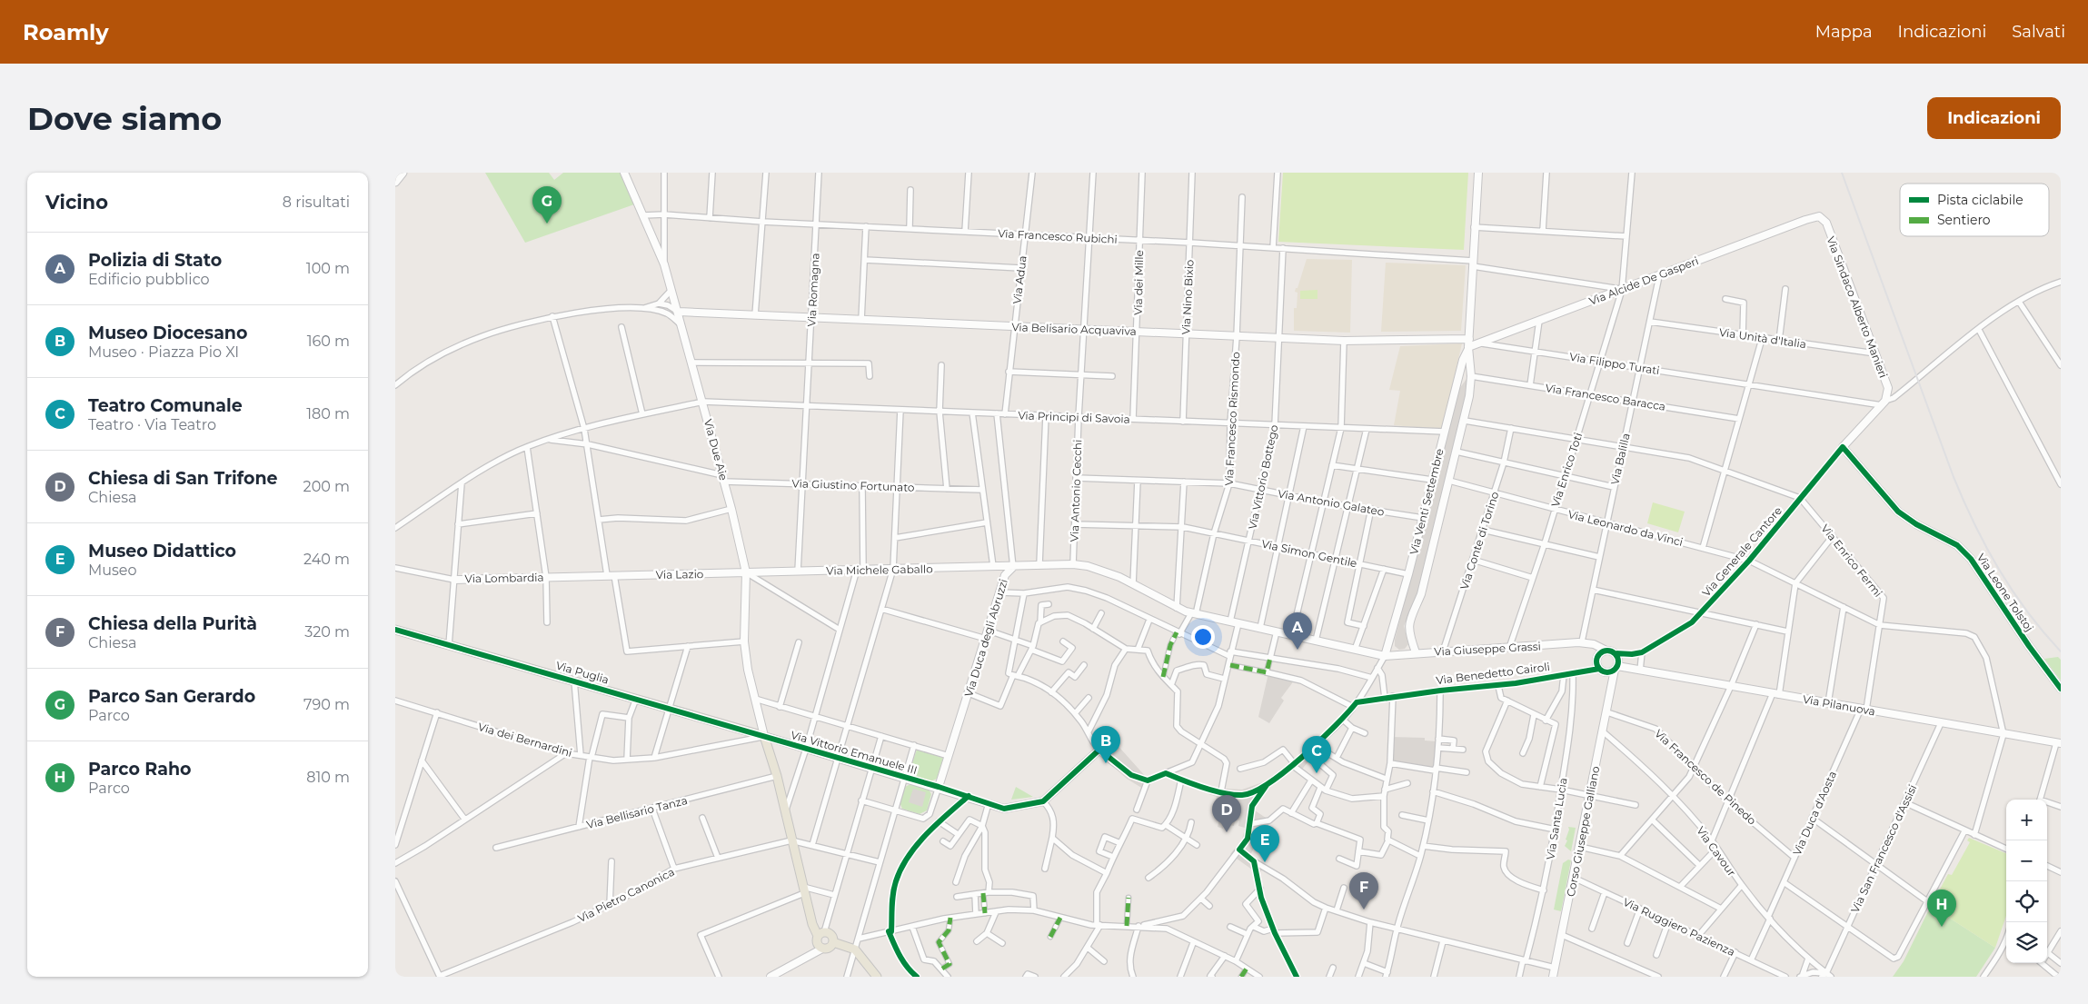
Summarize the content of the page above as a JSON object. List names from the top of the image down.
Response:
{
  "streets": {
    "main road": ["Via Puglia"],
    "street": [
      "Via Francesco Rubichi",
      "Via Adua",
      "Via Alcide De Gasperi",
      "Via dei Mille",
      "Via Romagna",
      "Via Nino Bixio",
      "Via Sindaco Alberto Manieri",
      "Via Belisario Acquaviva",
      "Via Unità d'Italia",
      "Via Filippo Turati",
      "Via Francesco Baracca",
      "Via Principi di Savoia",
      "Via Francesco Rismondo",
      "Via Due Aie",
      "Via Balilla",
      "Via Enrico Toti",
      "Via Vittorio Bottego",
      "Via Giustino Fortunato",
      "Via Antonio Cecchi",
      "Via Venti Settembre",
      "Via Antonio Galateo",
      "Via Leonardo da Vinci",
      "Via Conte di Torino",
      "Via Generale Cantore",
      "Via Simon Gentile",
      "Via Enrico Fermi",
      "Via Michele Gaballo",
      "Via Lazio",
      "Via Lombardia",
      "Via Leone Tolstoj",
      "Via Duca degli Abruzzi",
      "Via Giuseppe Grassi",
      "Via Benedetto Cairoli",
      "Via Pilanuova",
      "Via dei Bernardini",
      "Via Vittorio Emanuele III",
      "Via Francesco de Pinedo",
      "Via Bellisario Tanza",
      "Via Duca d'Aosta",
      "Via Santa Lucia",
      "Corso Giuseppe Galliano",
      "Via San Francesco d'Assisi",
      "Via Cavour",
      "Via Pietro Canonica",
      "Via Ruggiero Pazienza"
    ]
  },
  "crossings": [
    ["Via Francesco Rubichi", "Via Adua"],
    ["Via Francesco Rubichi", "Via Alcide De Gasperi"],
    ["Via Francesco Rubichi", "Via dei Mille"],
    ["Via Francesco Rubichi", "Via Romagna"],
    ["Via Francesco Rubichi", "Via Nino Bixio"],
    ["Via Francesco Rubichi", "Via Francesco Rismondo"],
    ["Via Francesco Rubichi", "Via Due Aie"],
    ["Via Francesco Rubichi", "Via Enrico Toti"],
    ["Via Francesco Rubichi", "Via Vittorio Bottego"],
    ["Via Francesco Rubichi", "Via Antonio Cecchi"],
    ["Via Francesco Rubichi", "Via Venti Settembre"],
    ["Via Adua", "Via Belisario Acquaviva"],
    ["Via Adua", "Via Principi di Savoia"],
    ["Via Alcide De Gasperi", "Via Sindaco Alberto Manieri"],
    ["Via Alcide De Gasperi", "Via Filippo Turati"],
    ["Via Alcide De Gasperi", "Via Balilla"],
    ["Via Alcide De Gasperi", "Via Enrico Toti"],
    ["Via Alcide De Gasperi", "Via Venti Settembre"],
    ["Via dei Mille", "Via Belisario Acquaviva"],
    ["Via dei Mille", "Via Principi di Savoia"],
    ["Via Romagna", "Via Belisario Acquaviva"],
    ["Via Romagna", "Via Principi di Savoia"],
    ["Via Romagna", "Via Giustino Fortunato"],
    ["Via Romagna", "Via Michele Gaballo"],
    ["Via Nino Bixio", "Via Belisario Acquaviva"],
    ["Via Nino Bixio", "Via Principi di Savoia"],
    ["Via Sindaco Alberto Manieri", "Via Unità d'Italia"],
    ["Via Sindaco Alberto Manieri", "Via Filippo Turati"],
    ["Via Sindaco Alberto Manieri", "Via Generale Cantore"],
    ["Via Belisario Acquaviva", "Via Francesco Rismondo"],
    ["Via Belisario Acquaviva", "Via Due Aie"],
    ["Via Belisario Acquaviva", "Via Vittorio Bottego"],
    ["Via Belisario Acquaviva", "Via Antonio Cecchi"],
    ["Via Belisario Acquaviva", "Via Venti Settembre"],
    ["Via Unità d'Italia", "Via Balilla"],
    ["Via Filippo Turati", "Via Balilla"],
    ["Via Filippo Turati", "Via Enrico Toti"],
    ["Via Filippo Turati", "Via Generale Cantore"],
    ["Via Francesco Baracca", "Via Balilla"],
    ["Via Francesco Baracca", "Via Enrico Toti"],
    ["Via Francesco Baracca", "Via Venti Settembre"],
    ["Via Principi di Savoia", "Via Francesco Rismondo"],
    ["Via Principi di Savoia", "Via Due Aie"],
    ["Via Principi di Savoia", "Via Vittorio Bottego"],
    ["Via Principi di Savoia", "Via Giustino Fortunato"],
    ["Via Principi di Savoia", "Via Antonio Cecchi"],
    ["Via Principi di Savoia", "Via Venti Settembre"],
    ["Via Francesco Rismondo", "Via Antonio Galateo"],
    ["Via Francesco Rismondo", "Via Simon Gentile"],
    ["Via Francesco Rismondo", "Via Duca degli Abruzzi"],
    ["Via Due Aie", "Via Giustino Fortunato"],
    ["Via Due Aie", "Via Michele Gaballo"],
    ["Via Due Aie", "Via Lazio"],
    ["Via Due Aie", "Via Puglia"],
    ["Via Due Aie", "Via dei Bernardini"],
    ["Via Due Aie", "Via Vittorio Emanuele III"],
    ["Via Balilla", "Via Leonardo da Vinci"],
    ["Via Balilla", "Via Giuseppe Grassi"],
    ["Via Enrico Toti", "Via Leonardo da Vinci"],
    ["Via Enrico Toti", "Via Giuseppe Grassi"],
    ["Via Vittorio Bottego", "Via Antonio Galateo"],
    ["Via Vittorio Bottego", "Via Simon Gentile"],
    ["Via Vittorio Bottego", "Via Duca degli Abruzzi"],
    ["Via Antonio Cecchi", "Via Antonio Galateo"],
    ["Via Antonio Cecchi", "Via Simon Gentile"],
    ["Via Antonio Cecchi", "Via Duca degli Abruzzi"],
    ["Via Venti Settembre", "Via Antonio Galateo"],
    ["Via Venti Settembre", "Via Leonardo da Vinci"],
    ["Via Venti Settembre", "Via Simon Gentile"],
    ["Via Venti Settembre", "Via Duca degli Abruzzi"],
    ["Via Venti Settembre", "Via Giuseppe Grassi"],
    ["Via Leonardo da Vinci", "Via Conte di Torino"],
    ["Via Leonardo da Vinci", "Via Generale Cantore"],
    ["Via Leonardo da Vinci", "Via Enrico Fermi"],
    ["Via Conte di Torino", "Via Giuseppe Grassi"],
    ["Via Generale Cantore", "Via Enrico Fermi"],
    ["Via Generale Cantore", "Via Leone Tolstoj"],
    ["Via Enrico Fermi", "Via Pilanuova"],
    ["Via Enrico Fermi", "Via Duca d'Aosta"],
    ["Via Michele Gaballo", "Via Lazio"],
    ["Via Michele Gaballo", "Via Duca degli Abruzzi"],
    ["Via Lazio", "Via Lombardia"],
    ["Via Duca degli Abruzzi", "Via Giuseppe Grassi"],
    ["Via Duca degli Abruzzi", "Via Vittorio Emanuele III"],
    ["Via Giuseppe Grassi", "Via Benedetto Cairoli"],
    ["Via Giuseppe Grassi", "Via Pilanuova"],
    ["Via Giuseppe Grassi", "Corso Giuseppe Galliano"],
    ["Via Puglia", "Via dei Bernardini"],
    ["Via Puglia", "Via Vittorio Emanuele III"],
    ["Via Benedetto Cairoli", "Via Pilanuova"],
    ["Via Benedetto Cairoli", "Via Santa Lucia"],
    ["Via Benedetto Cairoli", "Corso Giuseppe Galliano"],
    ["Via Pilanuova", "Via Duca d'Aosta"],
    ["Via Pilanuova", "Corso Giuseppe Galliano"],
    ["Via Pilanuova", "Via San Francesco d'Assisi"],
    ["Via dei Bernardini", "Via Vittorio Emanuele III"],
    ["Via Francesco de Pinedo", "Via Duca d'Aosta"],
    ["Via Francesco de Pinedo", "Corso Giuseppe Galliano"],
    ["Via Duca d'Aosta", "Via Cavour"],
    ["Via Duca d'Aosta", "Via Ruggiero Pazienza"],
    ["Corso Giuseppe Galliano", "Via Cavour"],
    ["Corso Giuseppe Galliano", "Via Ruggiero Pazienza"],
    ["Via San Francesco d'Assisi", "Via Cavour"]
  ],
  "legend": ["Pista ciclabile", "Sentiero"],
  "page": {
    "header": "Roamly",
    "nav": ["Mappa", "Indicazioni", "Salvati"],
    "buttons": "Indicazioni",
    "title": "Dove siamo",
    "heading": ["Vicino", "8 risultati"],
    "pins": [
      "G",
      "A",
      "B",
      "C",
      "D",
      "E",
      "F",
      "H"
    ],
    "list": [
      {
        "mark": "A",
        "name": "Polizia di Stato",
        "note": "Edificio pubblico",
        "value": "100 m"
      },
      {
        "mark": "B",
        "name": "Museo Diocesano",
        "note": "Museo · Piazza Pio XI",
        "value": "160 m"
      },
      {
        "mark": "C",
        "name": "Teatro Comunale",
        "note": "Teatro · Via Teatro",
        "value": "180 m"
      },
      {
        "mark": "D",
        "name": "Chiesa di San Trifone",
        "note": "Chiesa",
        "value": "200 m"
      },
      {
        "mark": "E",
        "name": "Museo Didattico",
        "note": "Museo",
        "value": "240 m"
      },
      {
        "mark": "F",
        "name": "Chiesa della Purità",
        "note": "Chiesa",
        "value": "320 m"
      },
      {
        "mark": "G",
        "name": "Parco San Gerardo",
        "note": "Parco",
        "value": "790 m"
      },
      {
        "mark": "H",
        "name": "Parco Raho",
        "note": "Parco",
        "value": "810 m"
      }
    ],
    "map_buttons": ["+", "−"]
  }
}
